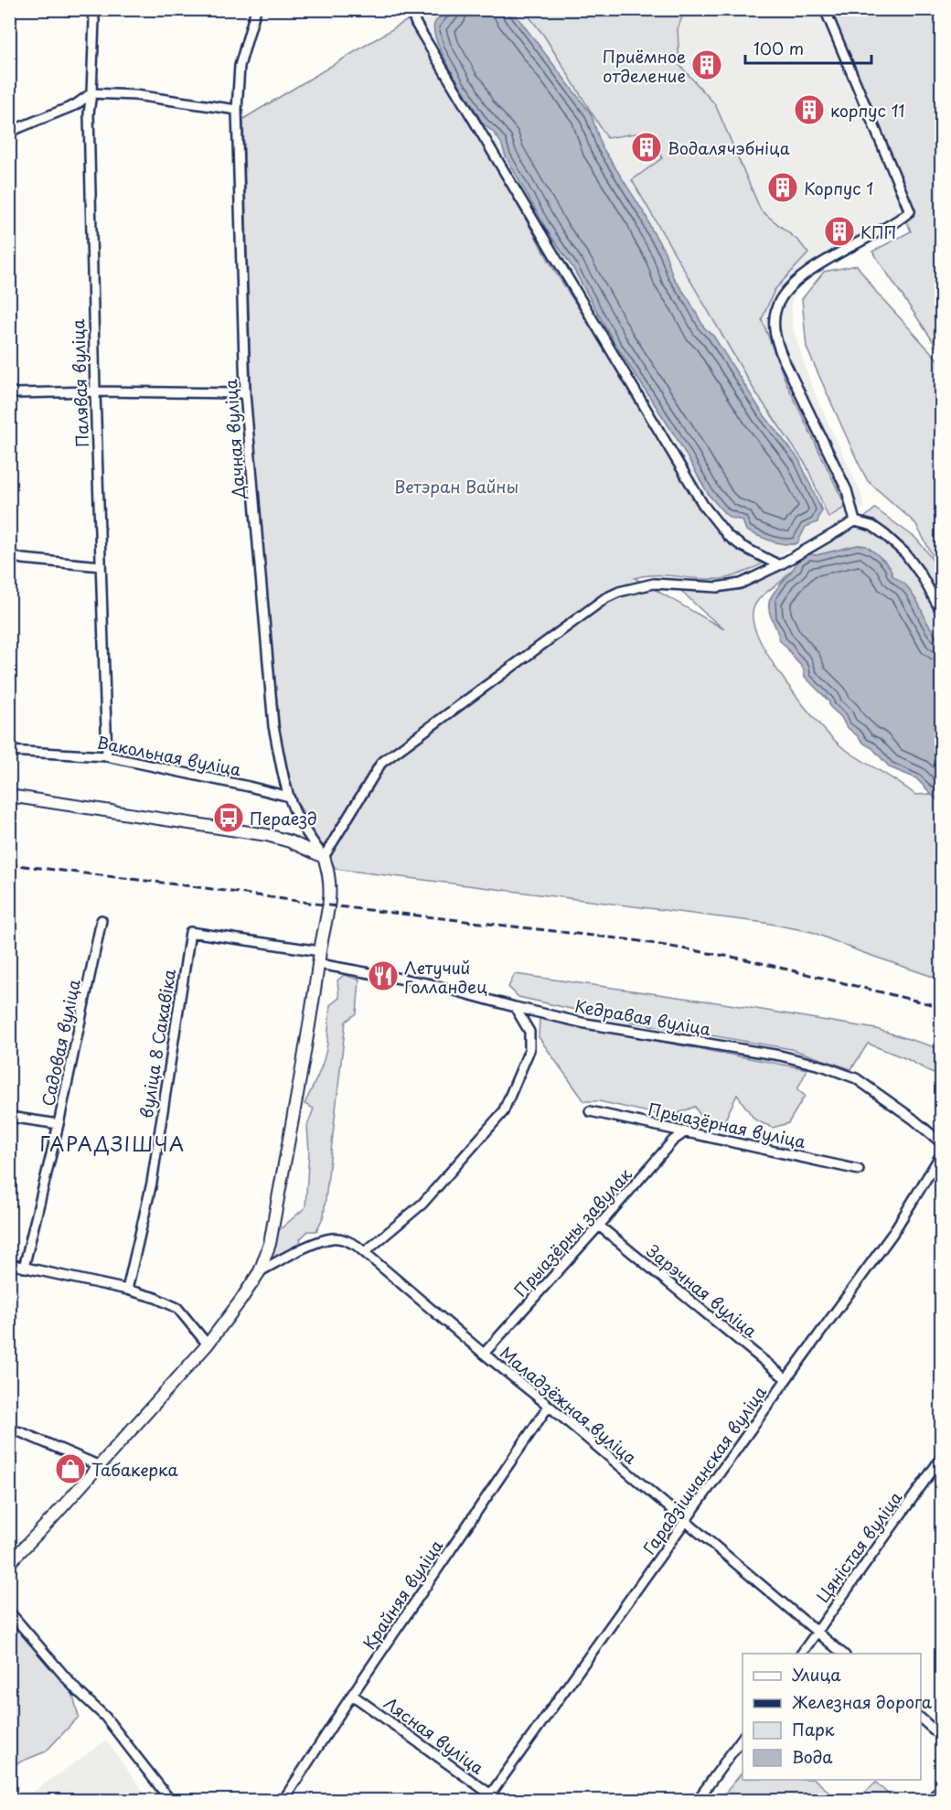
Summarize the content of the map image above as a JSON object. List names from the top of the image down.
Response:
{
  "streets": {
    "street": [
      "Палявая вуліца",
      "Дачная вуліца",
      "Вакольная вуліца",
      "Кедравая вуліца",
      "Садовая вуліца",
      "вуліца 8 Сакавіка",
      "Прыазёрная вуліца",
      "Прыазёрны завулак",
      "Зарэчная вуліца",
      "Маладзёжная вуліца",
      "Гарадзішчанская вуліца",
      "Цяністая вуліца",
      "Крайняя вуліца",
      "Лясная вуліца"
    ]
  },
  "crossings": [
    ["Палявая вуліца", "Вакольная вуліца"],
    ["Дачная вуліца", "Вакольная вуліца"],
    ["Прыазёрная вуліца", "Прыазёрны завулак"],
    ["Прыазёрны завулак", "Зарэчная вуліца"],
    ["Прыазёрны завулак", "Маладзёжная вуліца"],
    ["Зарэчная вуліца", "Гарадзішчанская вуліца"],
    ["Маладзёжная вуліца", "Гарадзішчанская вуліца"],
    ["Маладзёжная вуліца", "Цяністая вуліца"],
    ["Маладзёжная вуліца", "Крайняя вуліца"],
    ["Гарадзішчанская вуліца", "Лясная вуліца"],
    ["Крайняя вуліца", "Лясная вуліца"]
  ],
  "districts": ["ГАРАДЗІШЧА"],
  "parks": ["Ветэран Вайны"],
  "places": {
    "building": [
      "Приёмное отделение",
      "корпус 11",
      "Водалячэбніца",
      "Корпус 1",
      "КПП"
    ],
    "bus stop": ["Пераезд"],
    "restaurant": ["Летучий Голландец"],
    "shop": ["Табакерка"]
  },
  "legend": [
    "Улица",
    "Железная дорога",
    "Парк",
    "Вода"
  ],
  "scale_bar": "100 m"
}
